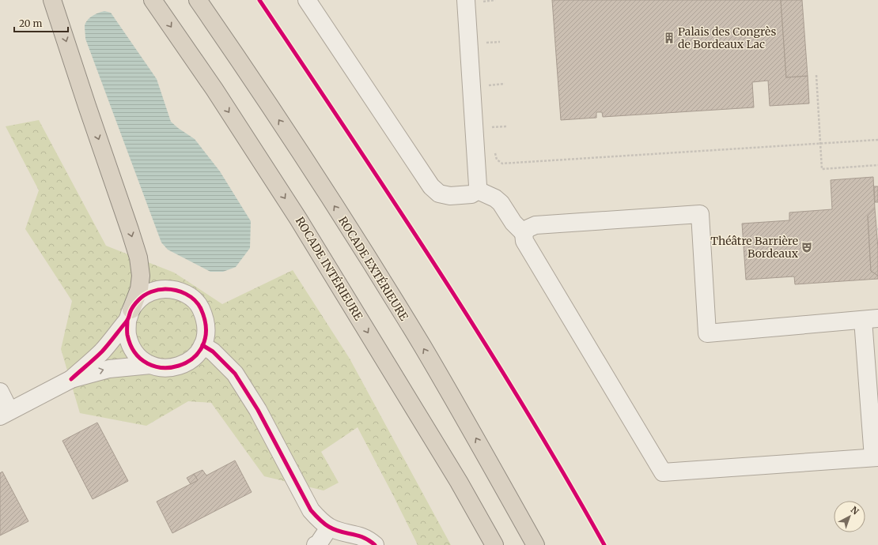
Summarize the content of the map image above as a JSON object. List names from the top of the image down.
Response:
{
  "streets": {
    "highway": ["ROCADE INTÉRIEURE", "ROCADE EXTÉRIEURE"]
  },
  "one_way": ["ROCADE EXTÉRIEURE"],
  "places": {
    "building": ["Palais des Congrès de Bordeaux Lac"],
    "theatre": ["Théâtre Barrière Bordeaux"]
  },
  "scale_bar": "20 m",
  "north": "top right"
}
